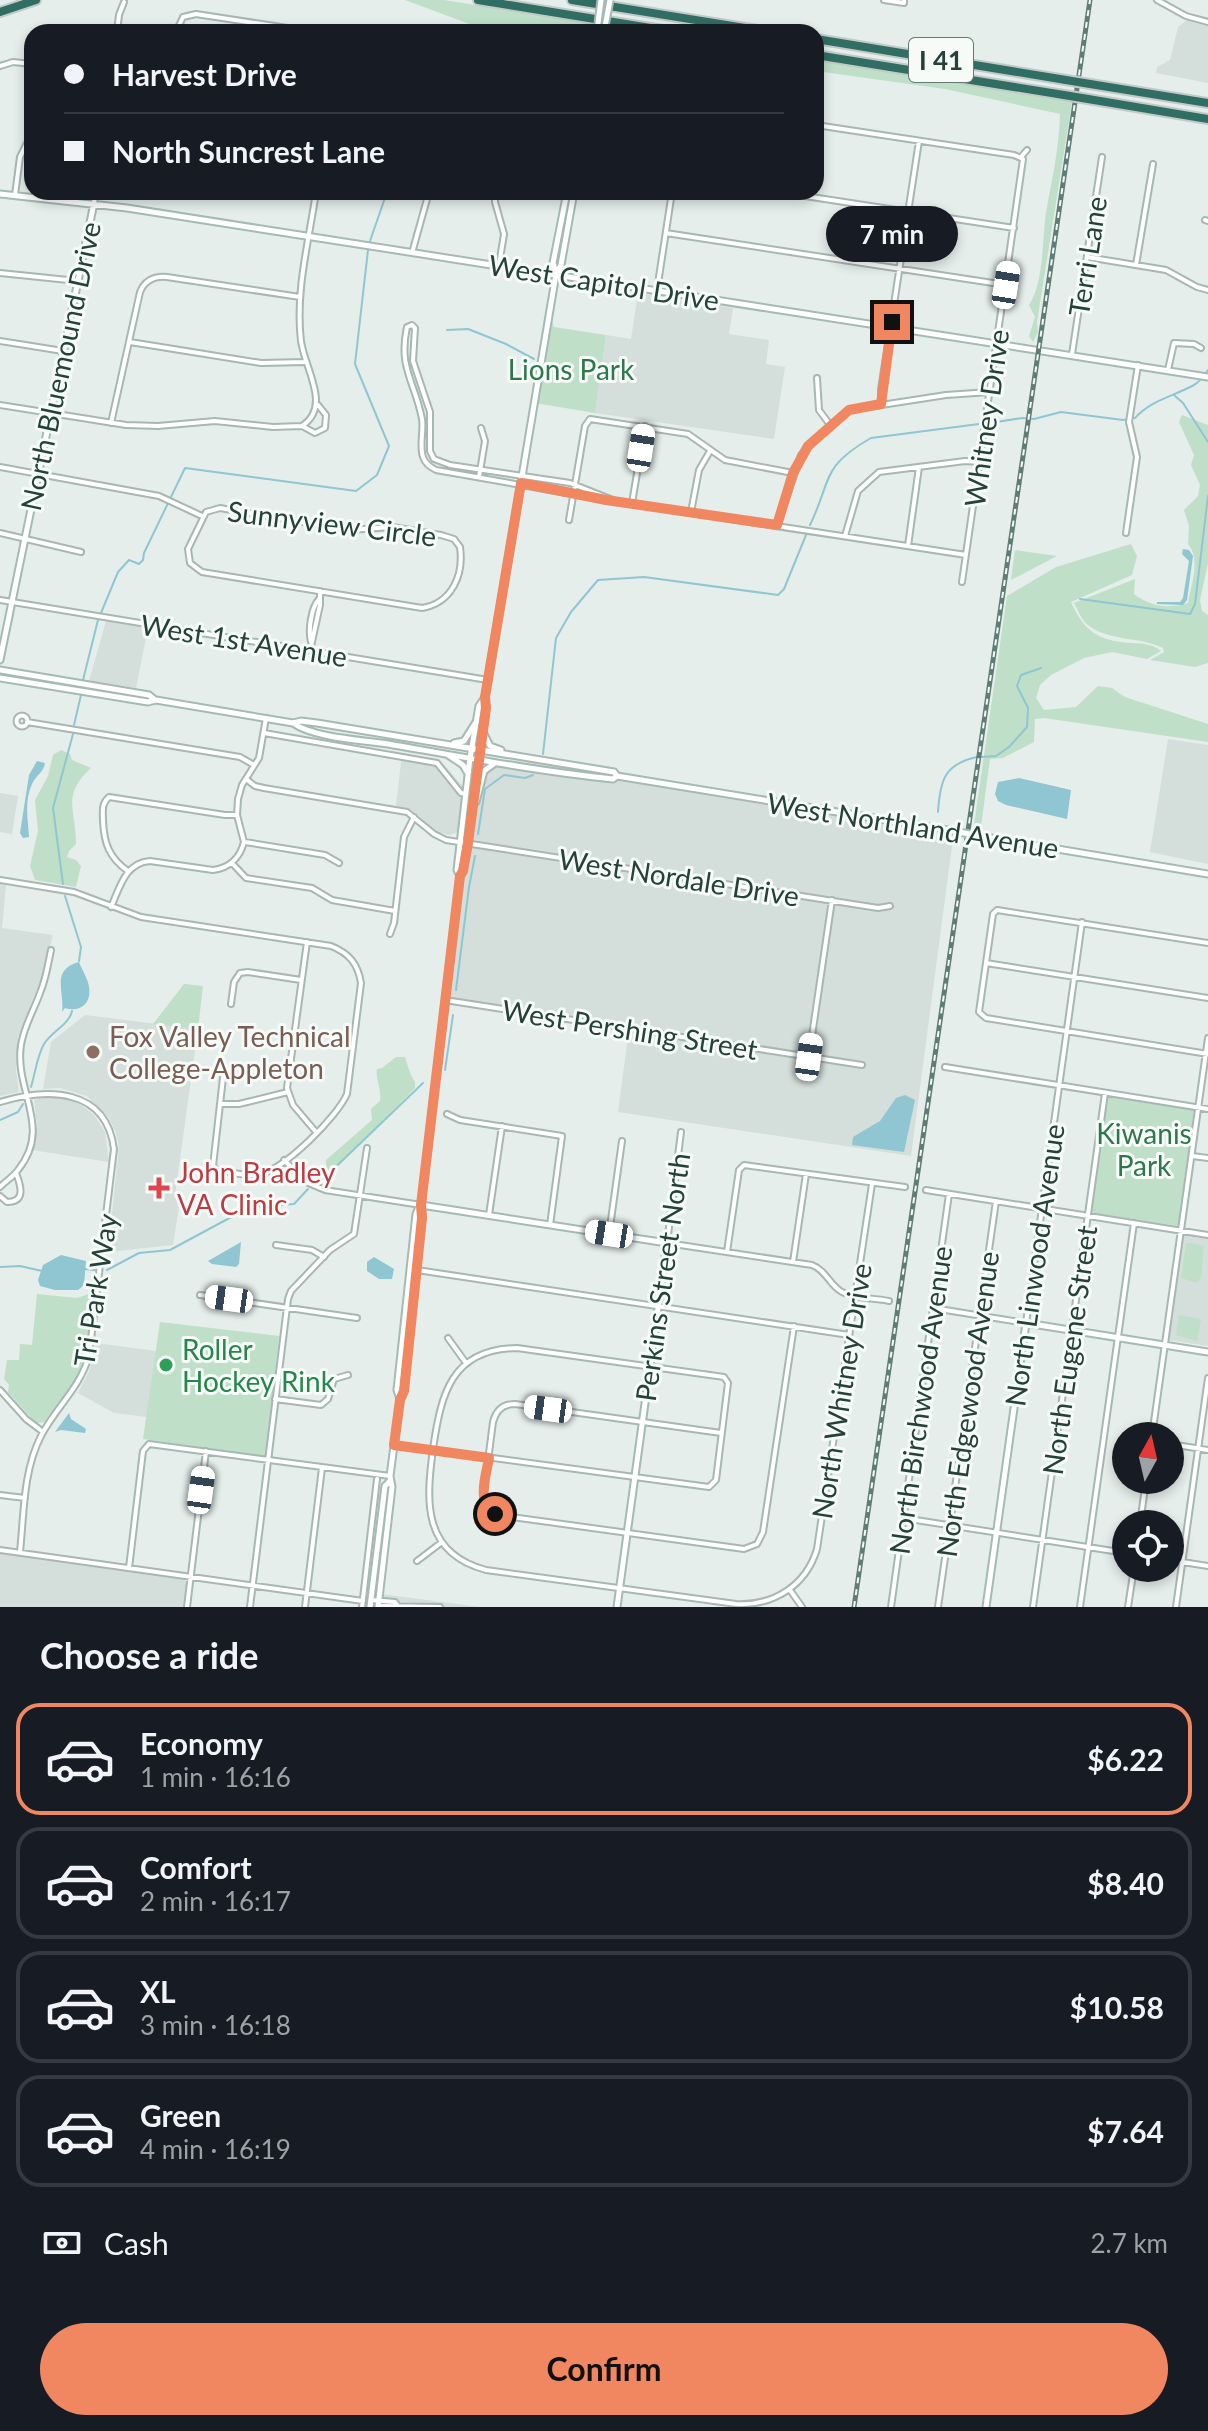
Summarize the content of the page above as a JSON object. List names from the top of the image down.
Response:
{
  "streets": {
    "highway": ["I 41"],
    "main road": [
      "West Capitol Drive",
      "North Bluemound Drive",
      "West Northland Avenue",
      "North Linwood Avenue",
      "Perkins Street North"
    ],
    "street": [
      "Terri Lane",
      "Whitney Drive",
      "Sunnyview Circle",
      "West 1st Avenue",
      "West Nordale Drive",
      "West Pershing Street",
      "Tri Park Way",
      "North Eugene Street",
      "North Whitney Drive",
      "North Birchwood Avenue",
      "North Edgewood Avenue"
    ]
  },
  "crossings": [
    ["Terri Lane", "West Capitol Drive"],
    ["West Capitol Drive", "North Bluemound Drive"],
    ["West Capitol Drive", "Whitney Drive"],
    ["North Bluemound Drive", "West 1st Avenue"]
  ],
  "parks": ["Lions Park", "Kiwanis Park"],
  "places": {
    "other": ["Fox Valley Technical College-Appleton", "Roller Hockey Rink"],
    "health": ["John Bradley VA Clinic"]
  },
  "north": "top",
  "page": {
    "banner": ["Harvest Drive", "North Suncrest Lane"],
    "bubble": "7 min",
    "heading": "Choose a ride",
    "list": [
      {
        "name": "Economy",
        "note": "1 min · 16:16",
        "value": "$6.22"
      },
      {
        "name": "Comfort",
        "note": "2 min · 16:17",
        "value": "$8.40"
      },
      {
        "name": "XL",
        "note": "3 min · 16:18",
        "value": "$10.58"
      },
      {
        "name": "Green",
        "note": "4 min · 16:19",
        "value": "$7.64"
      }
    ],
    "pay": ["Cash", "2.7 km"],
    "buttons": "Confirm"
  }
}
